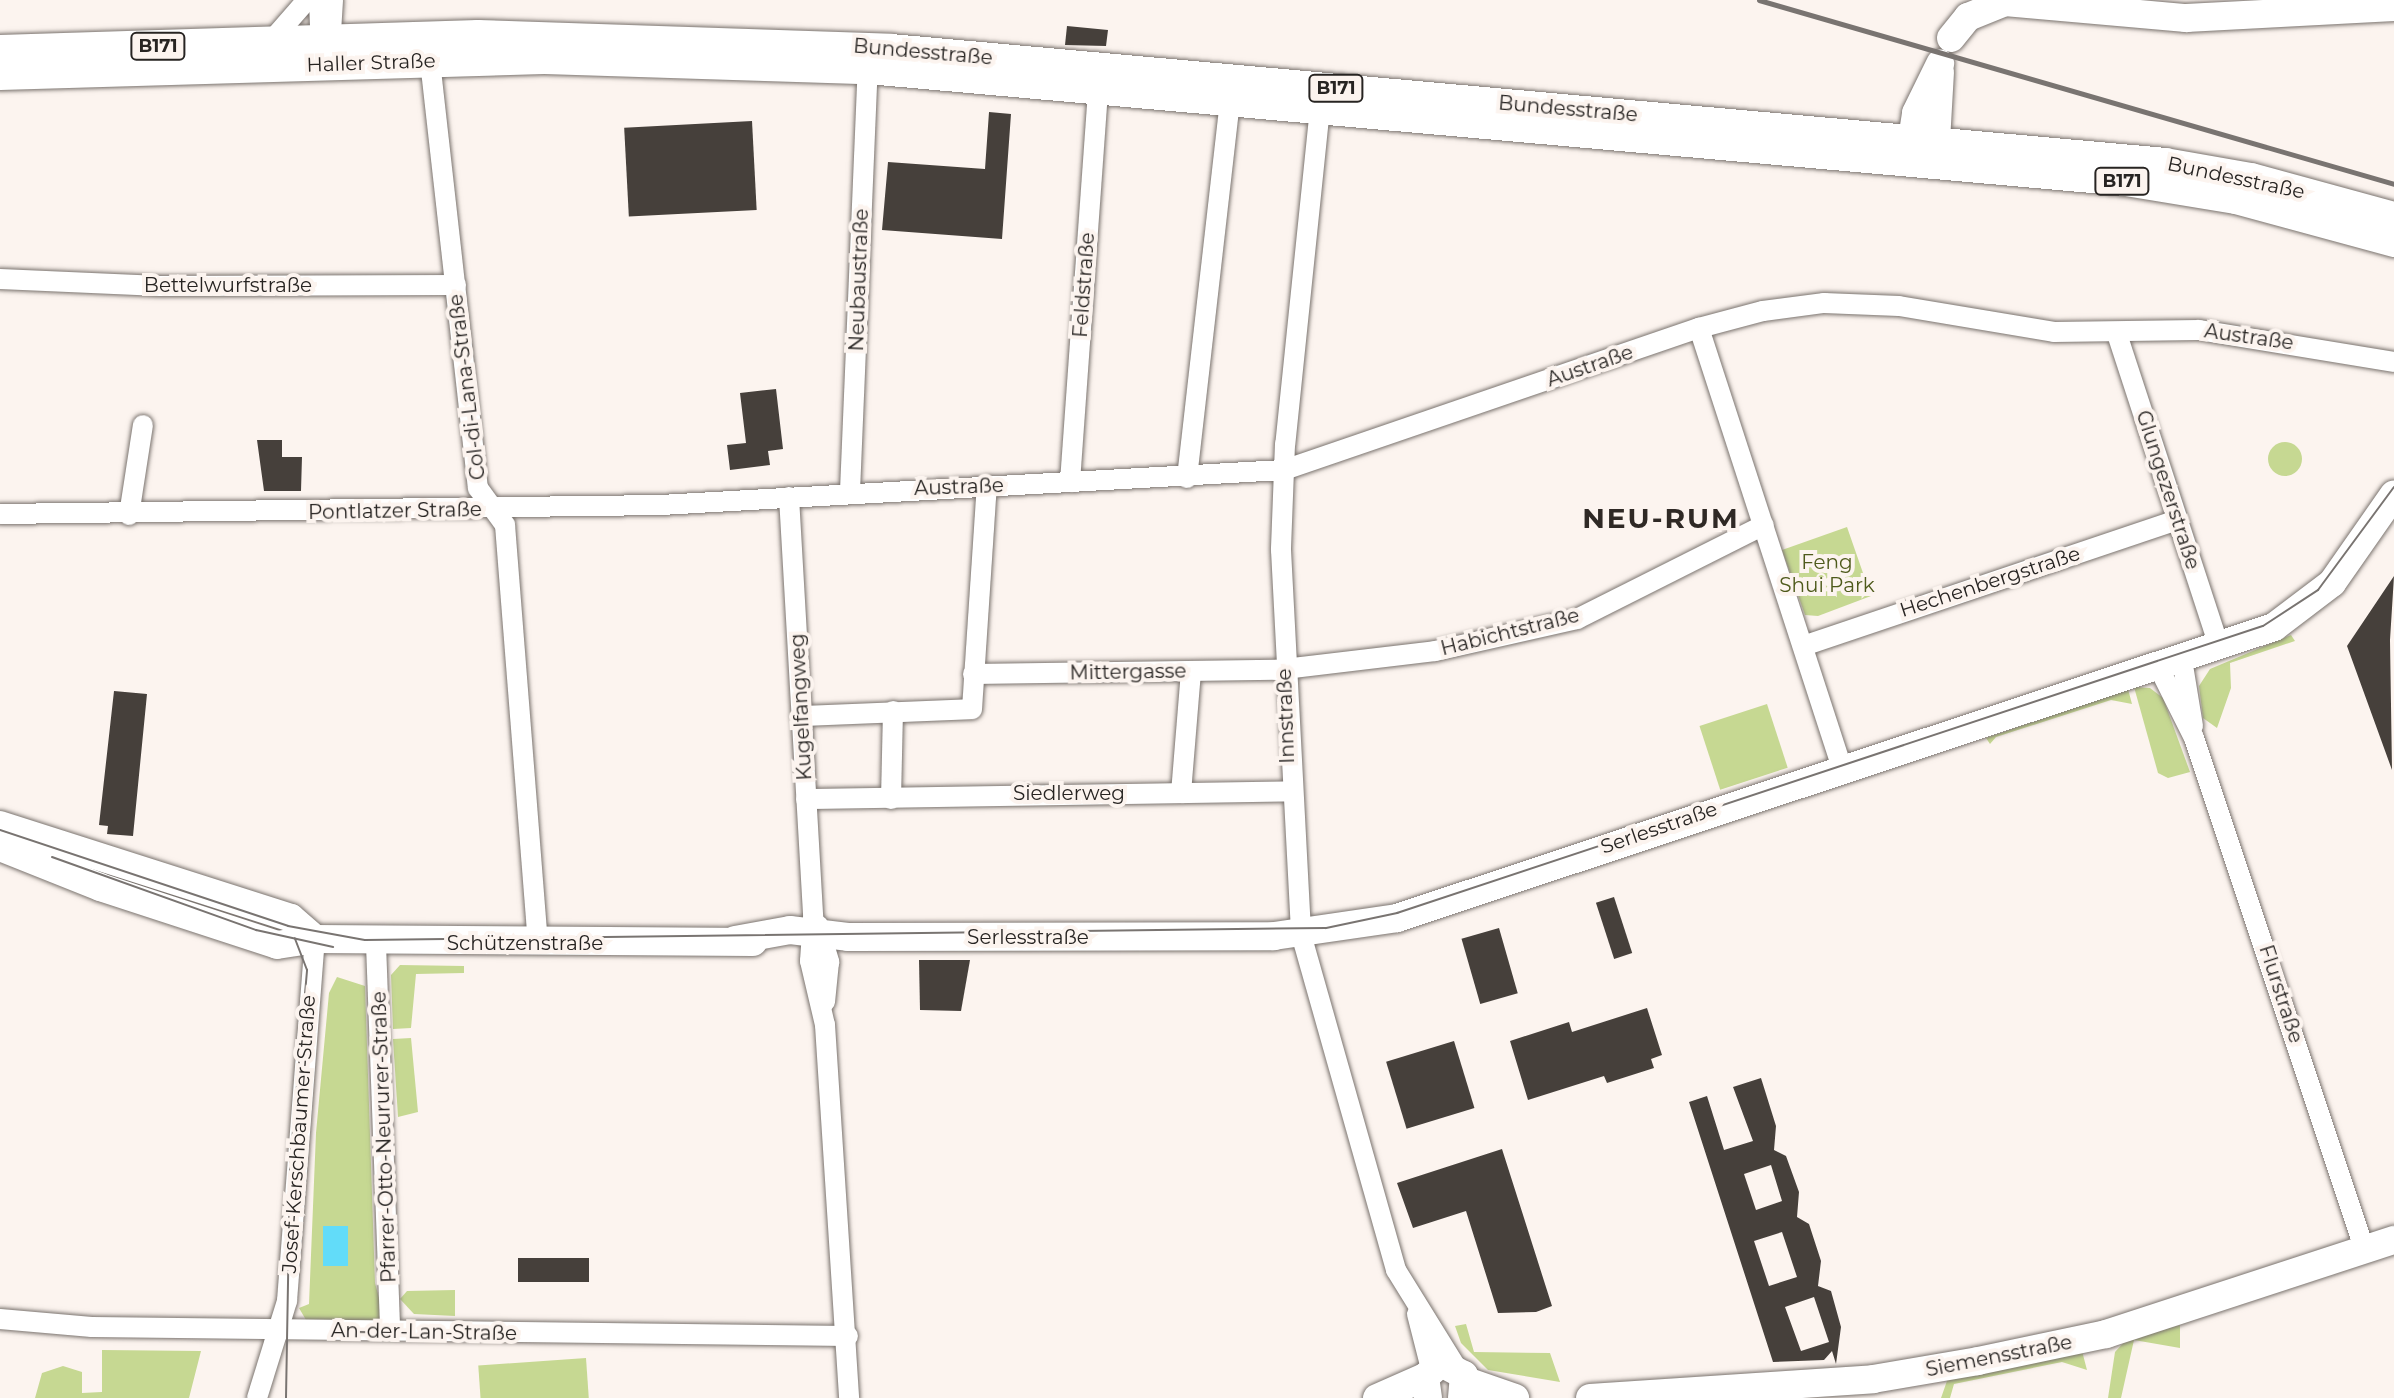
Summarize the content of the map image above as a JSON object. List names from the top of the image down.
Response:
{
  "streets": {
    "main road": ["B171", "Bundesstraße", "Haller Straße"],
    "street": [
      "Neubaustraße",
      "Bettelwurfstraße",
      "Feldstraße",
      "Austraße",
      "Col-di-Lana-Straße",
      "Glungezerstraße",
      "Pontlatzer Straße",
      "Hechenbergstraße",
      "Habichtstraße",
      "Mittergasse",
      "Kugelfangweg",
      "Innstraße",
      "Siedlerweg",
      "Serlesstraße",
      "Schützenstraße",
      "Flurstraße",
      "Josef-Kerschbaumer-Straße",
      "Pfarrer-Otto-Neururer-Straße",
      "An-der-Lan-Straße",
      "Siemensstraße"
    ]
  },
  "crossings": [
    ["Bundesstraße", "Haller Straße"],
    ["Bundesstraße", "Neubaustraße"],
    ["Bundesstraße", "Feldstraße"],
    ["Bundesstraße", "Innstraße"],
    ["Haller Straße", "Col-di-Lana-Straße"],
    ["Neubaustraße", "Austraße"],
    ["Bettelwurfstraße", "Col-di-Lana-Straße"],
    ["Feldstraße", "Austraße"],
    ["Austraße", "Glungezerstraße"],
    ["Austraße", "Pontlatzer Straße"],
    ["Austraße", "Kugelfangweg"],
    ["Austraße", "Innstraße"],
    ["Col-di-Lana-Straße", "Pontlatzer Straße"],
    ["Col-di-Lana-Straße", "Schützenstraße"],
    ["Glungezerstraße", "Hechenbergstraße"],
    ["Glungezerstraße", "Serlesstraße"],
    ["Pontlatzer Straße", "Kugelfangweg"],
    ["Habichtstraße", "Mittergasse"],
    ["Habichtstraße", "Innstraße"],
    ["Mittergasse", "Innstraße"],
    ["Kugelfangweg", "Siedlerweg"],
    ["Kugelfangweg", "Serlesstraße"],
    ["Kugelfangweg", "Schützenstraße"],
    ["Kugelfangweg", "An-der-Lan-Straße"],
    ["Innstraße", "Siedlerweg"],
    ["Innstraße", "Serlesstraße"],
    ["Serlesstraße", "Schützenstraße"],
    ["Serlesstraße", "Flurstraße"],
    ["Schützenstraße", "Josef-Kerschbaumer-Straße"],
    ["Schützenstraße", "Pfarrer-Otto-Neururer-Straße"],
    ["Flurstraße", "Siemensstraße"],
    ["Josef-Kerschbaumer-Straße", "An-der-Lan-Straße"],
    ["Pfarrer-Otto-Neururer-Straße", "An-der-Lan-Straße"]
  ],
  "districts": ["NEU-RUM"],
  "parks": ["Feng Shui Park"]
}
